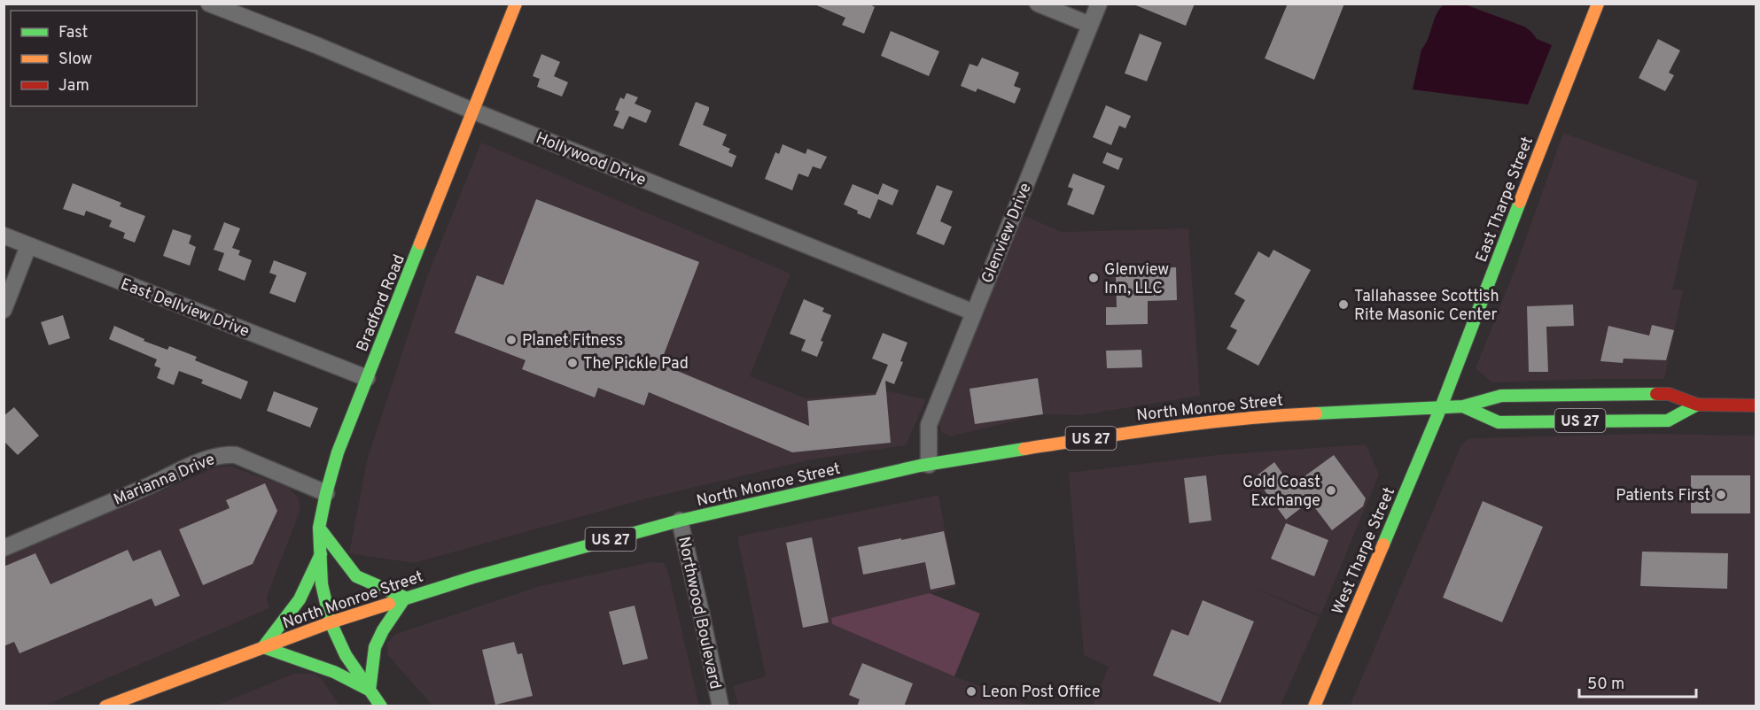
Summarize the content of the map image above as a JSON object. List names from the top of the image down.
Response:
{
  "streets": {
    "main road": [
      "East Tharpe Street",
      "Bradford Road",
      "North Monroe Street",
      "US 27",
      "West Tharpe Street"
    ],
    "street": [
      "Hollywood Drive",
      "Glenview Drive",
      "East Dellview Drive",
      "Marianna Drive",
      "Northwood Boulevard"
    ]
  },
  "crossings": [
    ["Hollywood Drive", "Glenview Drive"],
    ["Hollywood Drive", "Bradford Road"],
    ["East Tharpe Street", "North Monroe Street"],
    ["East Tharpe Street", "West Tharpe Street"],
    ["Glenview Drive", "North Monroe Street"],
    ["Bradford Road", "East Dellview Drive"],
    ["Bradford Road", "North Monroe Street"],
    ["Bradford Road", "Marianna Drive"],
    ["North Monroe Street", "West Tharpe Street"],
    ["North Monroe Street", "Northwood Boulevard"]
  ],
  "places": [
    "Glenview Inn, LLC",
    "Tallahassee Scottish Rite Masonic Center",
    "Planet Fitness",
    "The Pickle Pad",
    "Gold Coast Exchange",
    "Patients First",
    "Leon Post Office"
  ],
  "legend": ["Fast", "Slow", "Jam"],
  "scale_bar": "50 m"
}
